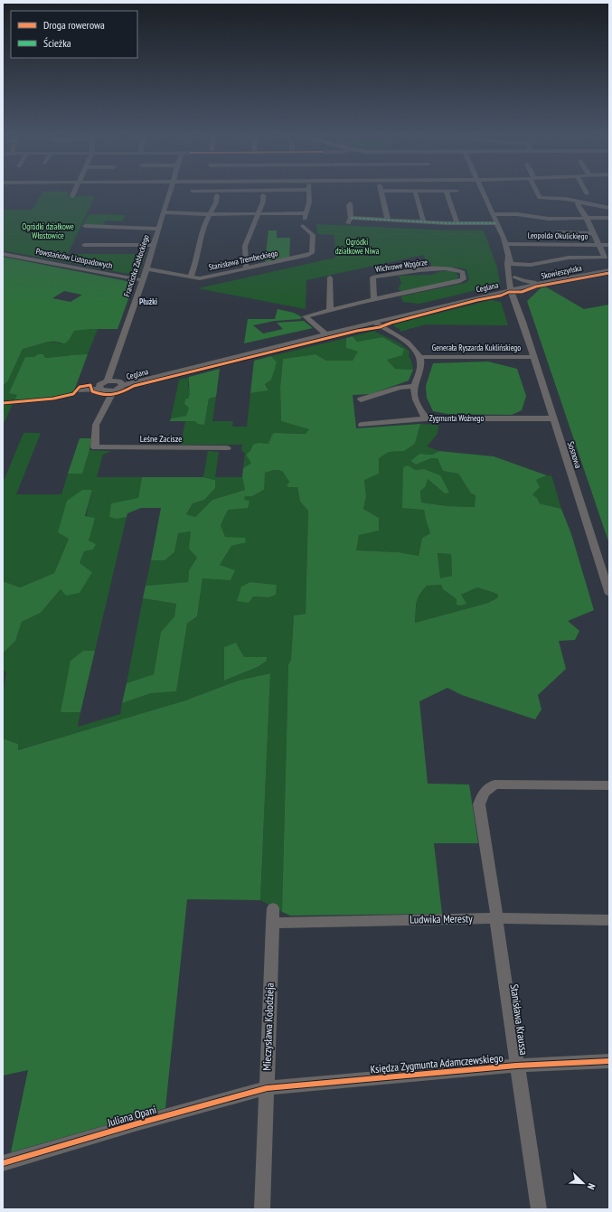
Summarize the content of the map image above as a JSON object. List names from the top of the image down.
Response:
{
  "streets": {
    "street": [
      "Leopolda Okulickiego",
      "Powstańców Listopadowych",
      "Stanisława Trembeckiego",
      "Franciszka Zabłockiego",
      "Wichrowe Wzgórze",
      "Skowieszyńska",
      "Ceglana",
      "Generała Ryszarda Kuklińskiego",
      "Zygmunta Woźnego",
      "Leśne Zacisze",
      "Sosnowa",
      "Ludwika Meresty",
      "Stanisława Kraussa",
      "Mieczysława Kołodzieja",
      "Księdza Zygmunta Adamczewskiego",
      "Juliana Opani"
    ]
  },
  "crossings": [
    ["Powstańców Listopadowych", "Franciszka Zabłockiego"],
    ["Stanisława Trembeckiego", "Franciszka Zabłockiego"],
    ["Franciszka Zabłockiego", "Ceglana"],
    ["Wichrowe Wzgórze", "Ceglana"],
    ["Skowieszyńska", "Ceglana"],
    ["Skowieszyńska", "Sosnowa"],
    ["Ceglana", "Sosnowa"],
    ["Generała Ryszarda Kuklińskiego", "Sosnowa"],
    ["Zygmunta Woźnego", "Sosnowa"],
    ["Ludwika Meresty", "Stanisława Kraussa"],
    ["Ludwika Meresty", "Mieczysława Kołodzieja"],
    ["Stanisława Kraussa", "Księdza Zygmunta Adamczewskiego"],
    ["Mieczysława Kołodzieja", "Księdza Zygmunta Adamczewskiego"],
    ["Mieczysława Kołodzieja", "Juliana Opani"],
    ["Księdza Zygmunta Adamczewskiego", "Juliana Opani"]
  ],
  "districts": ["Płużki"],
  "parks": ["Ogródki działkowe Włostowice", "Ogródki działkowe Niwa"],
  "legend": ["Droga rowerowa", "Ścieżka"],
  "north": "bottom right"
}
